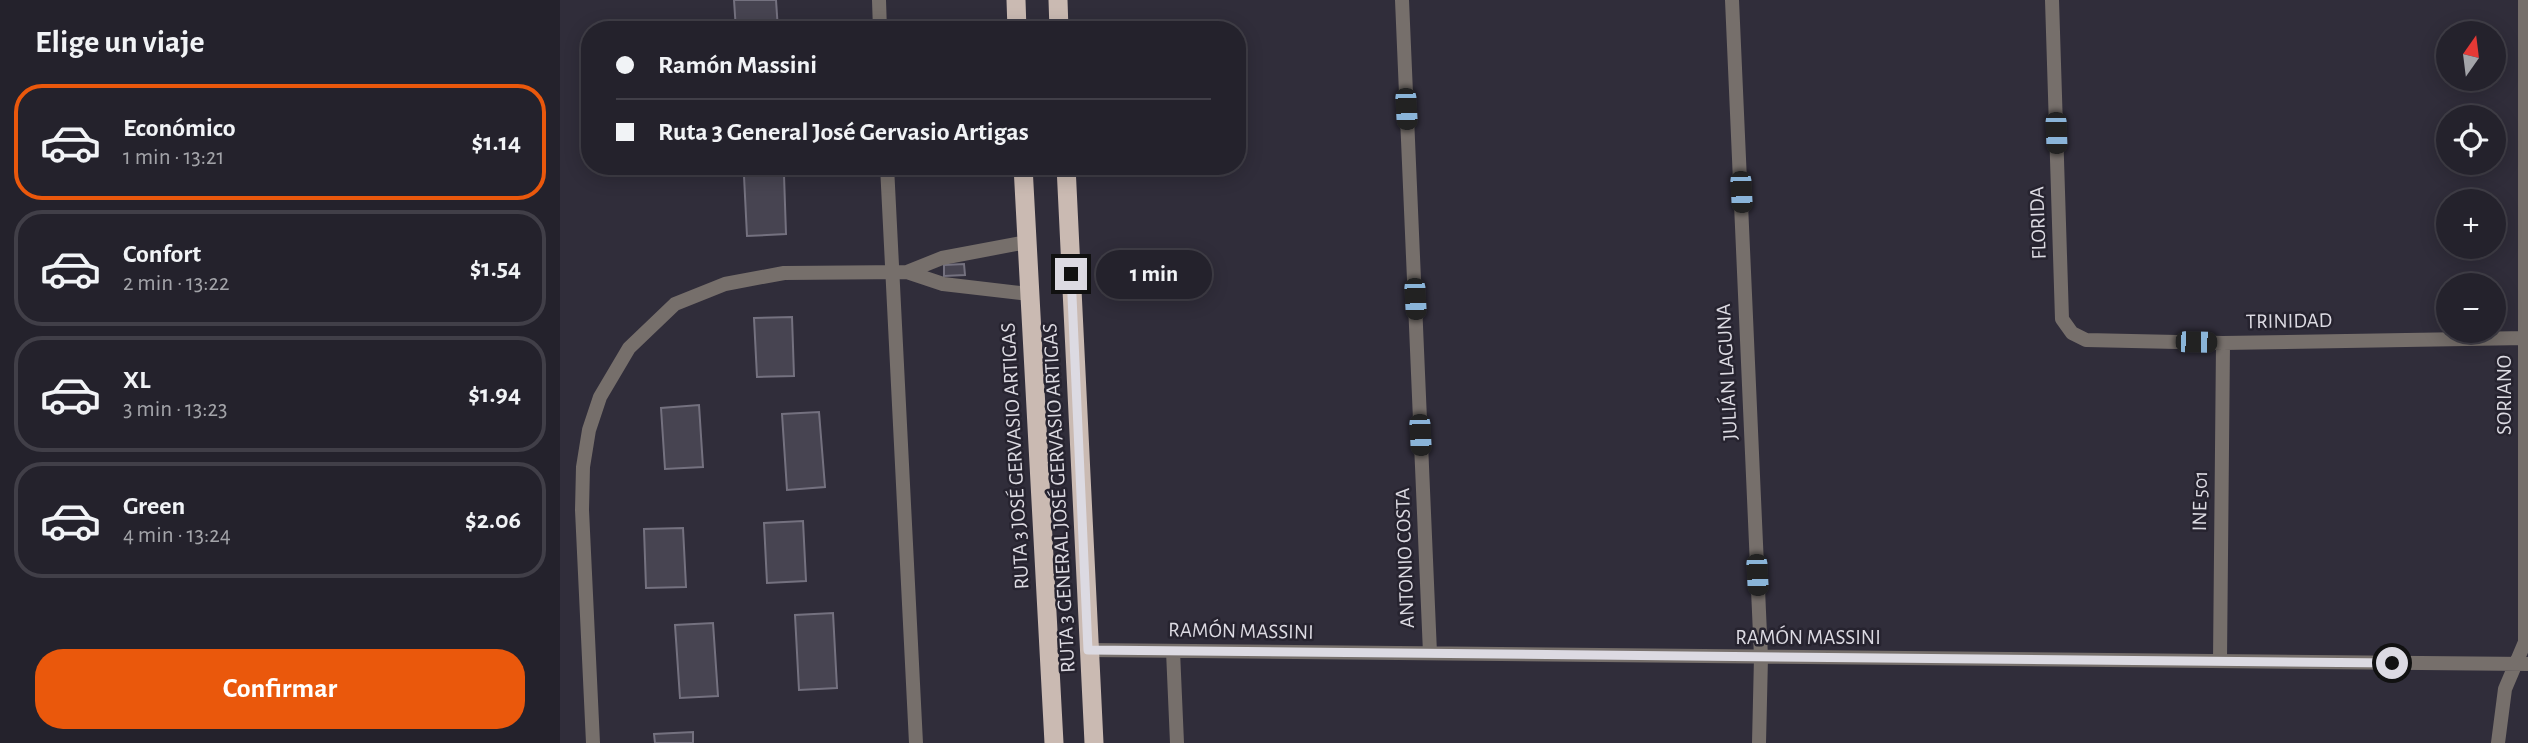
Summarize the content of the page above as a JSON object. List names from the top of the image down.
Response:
{
  "streets": {
    "highway": ["RUTA 3 JOSÉ GERVASIO ARTIGAS", "RUTA 3 GENERAL JOSÉ GERVASIO ARTIGAS"],
    "street": [
      "FLORIDA",
      "TRINIDAD",
      "JULIÁN LAGUNA",
      "SORIANO",
      "INE 501",
      "ANTONIO COSTA",
      "RAMÓN MASSINI"
    ]
  },
  "crossings": [
    ["FLORIDA", "TRINIDAD"],
    ["TRINIDAD", "SORIANO"],
    ["TRINIDAD", "INE 501"],
    ["JULIÁN LAGUNA", "RAMÓN MASSINI"],
    ["SORIANO", "RAMÓN MASSINI"],
    ["RUTA 3 GENERAL JOSÉ GERVASIO ARTIGAS", "RAMÓN MASSINI"],
    ["INE 501", "RAMÓN MASSINI"],
    ["ANTONIO COSTA", "RAMÓN MASSINI"]
  ],
  "north": "top",
  "page": {
    "heading": "Elige un viaje",
    "map_buttons": ["+", "−"],
    "banner": ["Ramón Massini", "Ruta 3 General José Gervasio Artigas"],
    "list": [
      {
        "name": "Económico",
        "note": "1 min · 13:21",
        "value": "$1.14"
      },
      {
        "name": "Confort",
        "note": "2 min · 13:22",
        "value": "$1.54"
      },
      {
        "name": "XL",
        "note": "3 min · 13:23",
        "value": "$1.94"
      },
      {
        "name": "Green",
        "note": "4 min · 13:24",
        "value": "$2.06"
      }
    ],
    "bubble": "1 min",
    "buttons": "Confirmar"
  }
}
